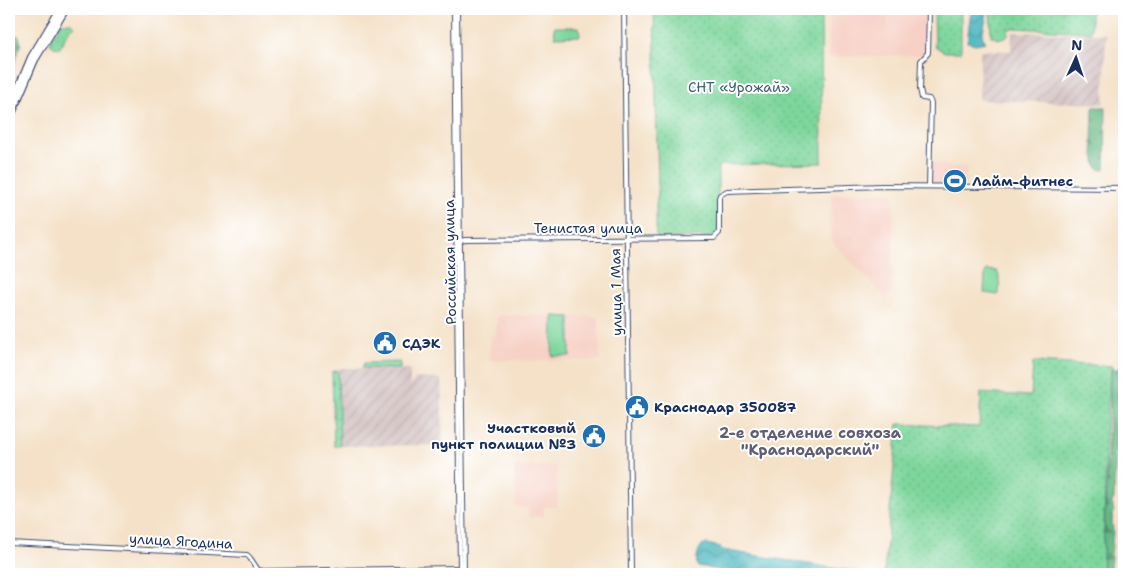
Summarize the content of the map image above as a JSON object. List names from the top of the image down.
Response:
{
  "streets": {
    "street": [
      "Тенистая улица",
      "Российская улица",
      "улица 1 Мая",
      "улица Ягодина"
    ]
  },
  "crossings": [
    ["Тенистая улица", "Российская улица"],
    ["Тенистая улица", "улица 1 Мая"],
    ["Российская улица", "улица Ягодина"]
  ],
  "districts": ["2-е отделение совхоза \"Краснодарский\""],
  "parks": ["СНТ «Урожай»"],
  "places": {
    "sports": ["Лайм-фитнес"],
    "public building": ["СДЭК", "Краснодар 350087", "Участковый пункт полиции №3"]
  },
  "north": "top"
}
